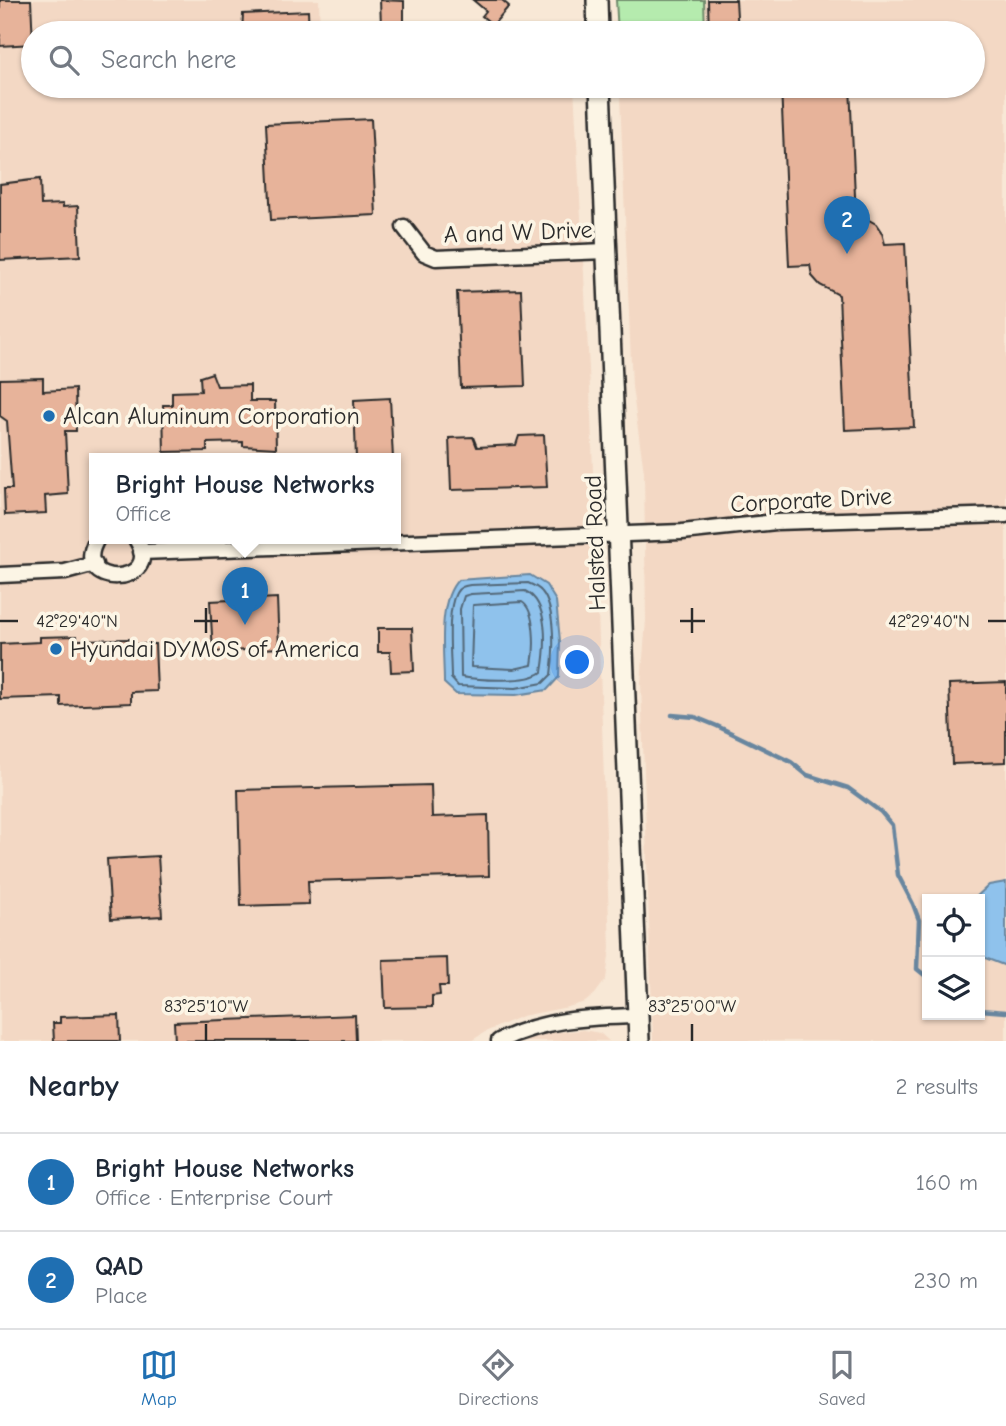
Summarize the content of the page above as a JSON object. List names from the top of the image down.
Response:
{
  "streets": {
    "street": ["A and W Drive", "Corporate Drive", "Halsted Road"]
  },
  "crossings": [
    ["A and W Drive", "Halsted Road"],
    ["Corporate Drive", "Halsted Road"]
  ],
  "places": ["Alcan Aluminum Corporation", "Hyundai DYMOS of America"],
  "page": {
    "search": "Search here",
    "pins": ["2", "1"],
    "popup": ["Bright House Networks", "Office"],
    "heading": ["Nearby", "2 results"],
    "list": [
      {
        "mark": "1",
        "name": "Bright House Networks",
        "note": "Office · Enterprise Court",
        "value": "160 m"
      },
      {
        "mark": "2",
        "name": "QAD",
        "note": "Place",
        "value": "230 m"
      }
    ],
    "nav": ["Map", "Directions", "Saved"]
  },
  "coordinates": ["42°29'40\"N", "83°25'10\"W", "83°25'00\"W"]
}
